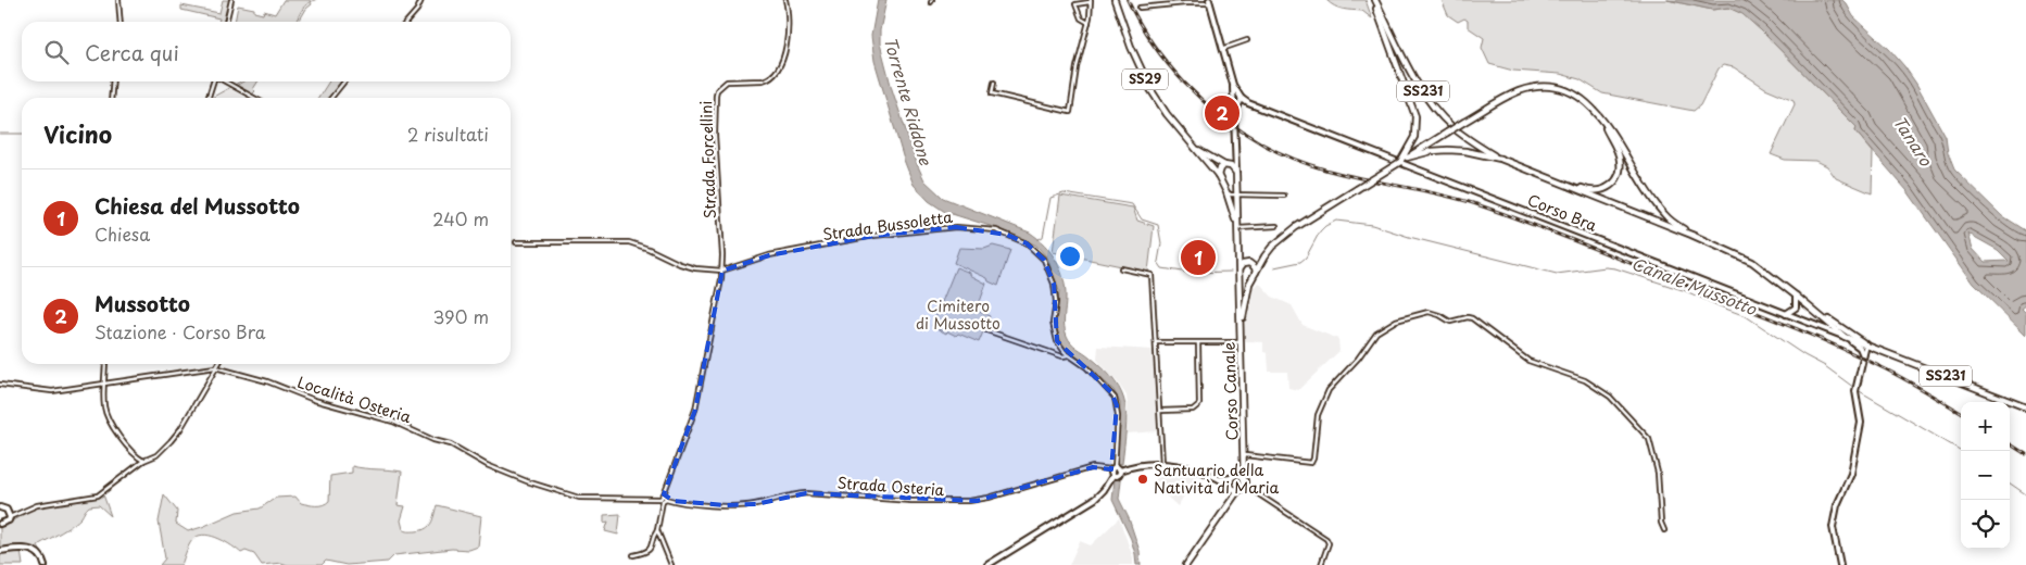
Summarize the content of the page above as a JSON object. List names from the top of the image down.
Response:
{
  "streets": {
    "main road": [
      "SS29",
      "SS231",
      "Corso Bra",
      "Corso Canale"
    ],
    "street": [
      "Strada Forcellini",
      "Strada Bussoletta",
      "Località Osteria",
      "Strada Osteria"
    ]
  },
  "crossings": [
    ["SS231", "Corso Bra"],
    ["Strada Forcellini", "Strada Bussoletta"],
    ["Strada Bussoletta", "Strada Osteria"],
    ["Località Osteria", "Strada Osteria"]
  ],
  "water": ["Torrente Riddone", "Tanaro", "Canale Mussotto"],
  "parks": ["Cimitero di Mussotto"],
  "places": ["Santuario della Natività di Maria"],
  "page": {
    "search": "Cerca qui",
    "pins": ["2", "1"],
    "heading": ["Vicino", "2 risultati"],
    "list": [
      {
        "mark": "1",
        "name": "Chiesa del Mussotto",
        "note": "Chiesa",
        "value": "240 m"
      },
      {
        "mark": "2",
        "name": "Mussotto",
        "note": "Stazione · Corso Bra",
        "value": "390 m"
      }
    ],
    "map_buttons": ["+", "−"]
  }
}
